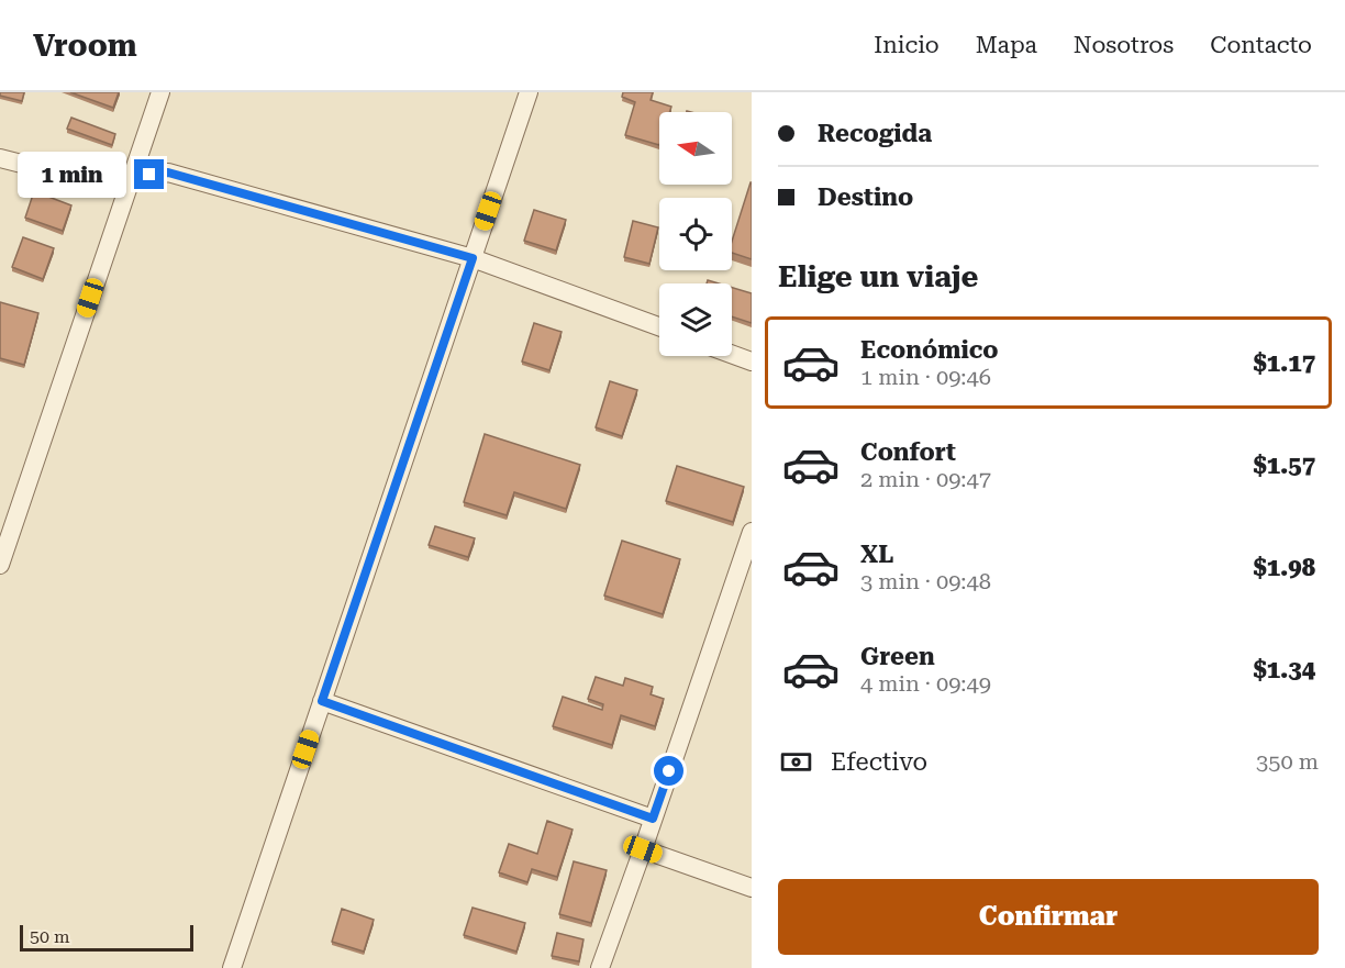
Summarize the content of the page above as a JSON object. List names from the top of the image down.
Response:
{
  "scale_bar": "50 m",
  "north": "left",
  "page": {
    "header": "Vroom",
    "nav": [
      "Inicio",
      "Mapa",
      "Nosotros",
      "Contacto"
    ],
    "banner": ["Recogida", "Destino"],
    "bubble": "1 min",
    "heading": "Elige un viaje",
    "list": [
      {
        "name": "Económico",
        "note": "1 min · 09:46",
        "value": "$1.17"
      },
      {
        "name": "Confort",
        "note": "2 min · 09:47",
        "value": "$1.57"
      },
      {
        "name": "XL",
        "note": "3 min · 09:48",
        "value": "$1.98"
      },
      {
        "name": "Green",
        "note": "4 min · 09:49",
        "value": "$1.34"
      }
    ],
    "pay": ["Efectivo", "350 m"],
    "buttons": "Confirmar",
    "scale": "50 m"
  }
}
